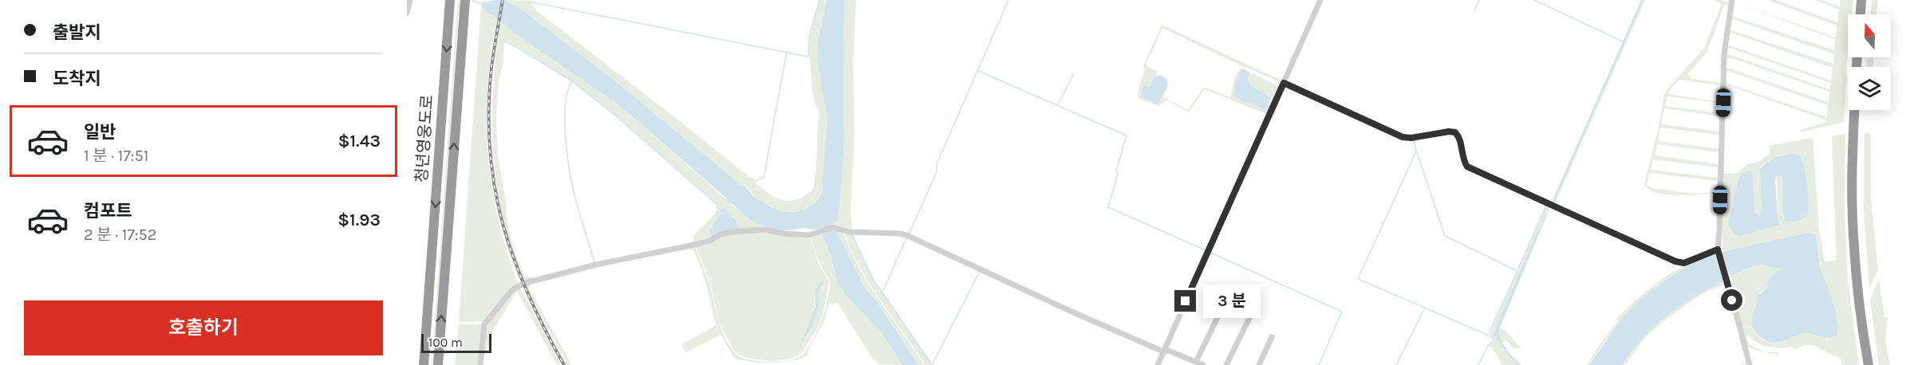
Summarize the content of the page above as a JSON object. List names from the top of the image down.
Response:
{
  "streets": {
    "highway": ["청년영웅도로"]
  },
  "scale_bar": "100 m",
  "north": "top",
  "page": {
    "banner": ["출발지", "도착지"],
    "list": [
      {
        "name": "일반",
        "note": "1 분 · 17:51",
        "value": "$1.43"
      },
      {
        "name": "컴포트",
        "note": "2 분 · 17:52",
        "value": "$1.93"
      }
    ],
    "bubble": "3 분",
    "buttons": "호출하기",
    "scale": "100 m"
  }
}
